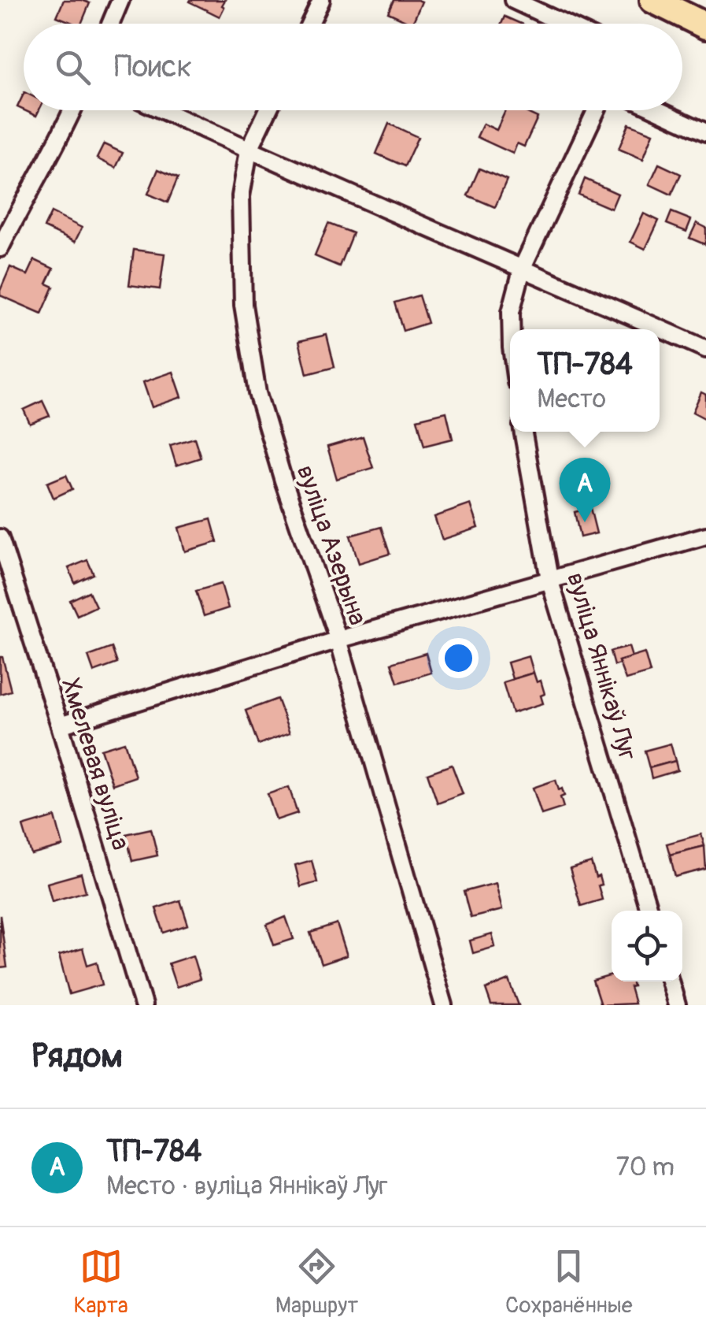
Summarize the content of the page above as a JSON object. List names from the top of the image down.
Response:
{
  "streets": {
    "street": ["вуліца Азерына", "вуліца Яннікаў Луг", "Хмелевая вуліца"]
  },
  "page": {
    "search": "Поиск",
    "popup": ["ТП-784", "Место"],
    "pins": "A",
    "heading": "Рядом",
    "list": [
      {
        "mark": "A",
        "name": "ТП-784",
        "note": "Место · вуліца Яннікаў Луг",
        "value": "70 m"
      }
    ],
    "nav": ["Карта", "Маршрут", "Сохранённые"]
  }
}
